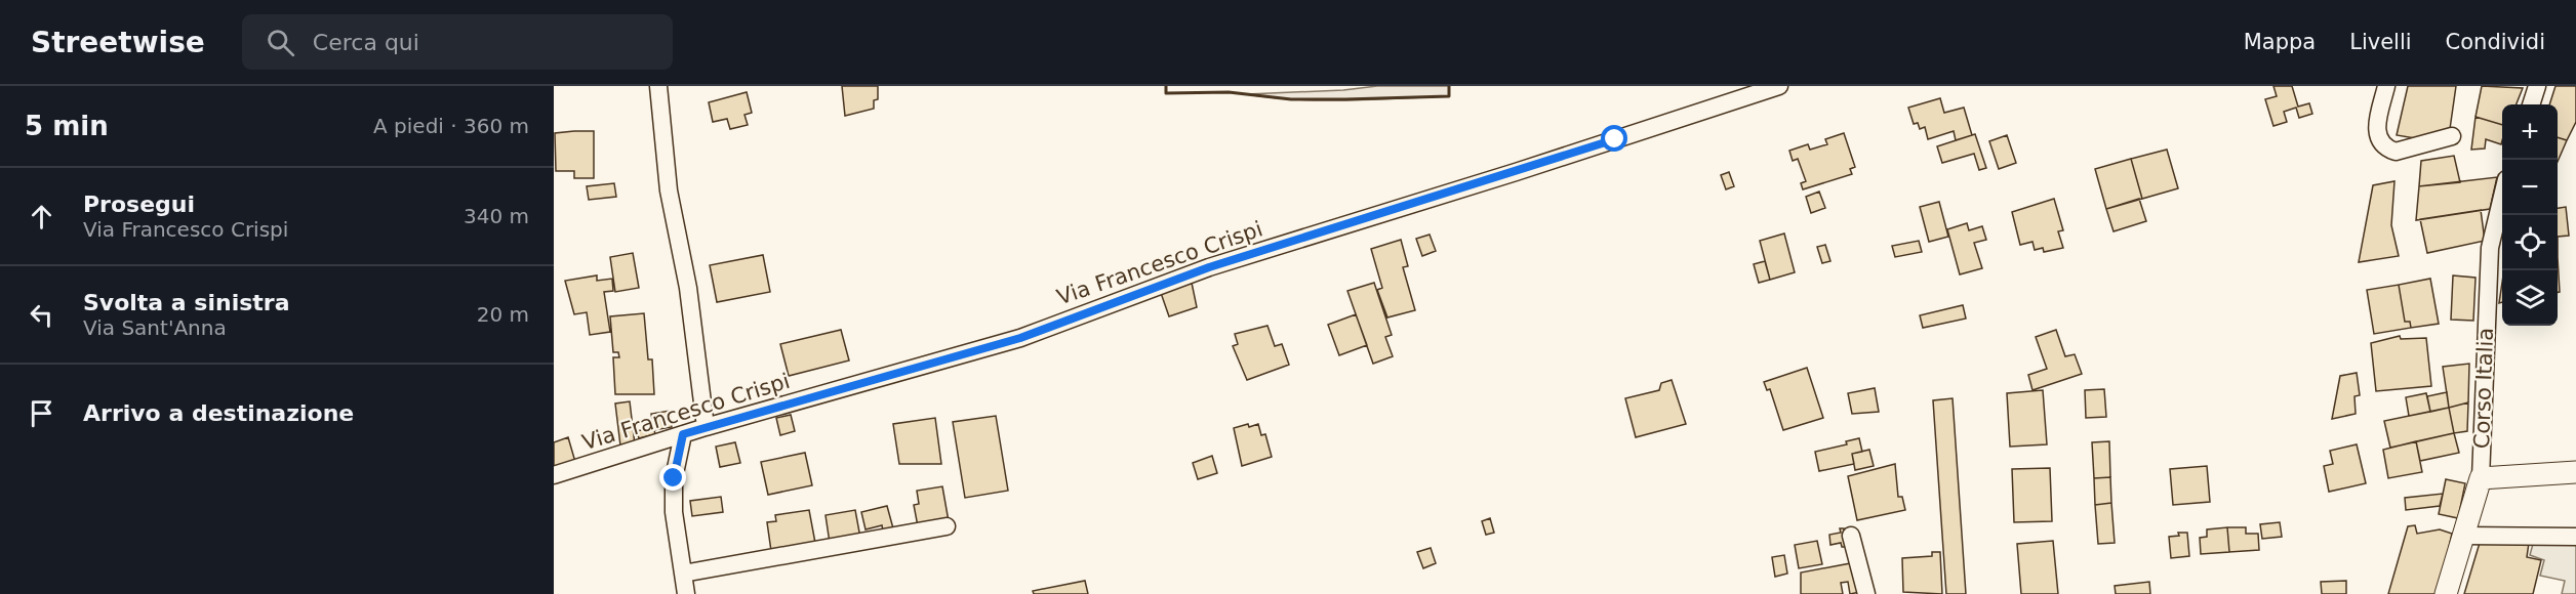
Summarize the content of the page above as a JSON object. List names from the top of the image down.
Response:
{
  "streets": {
    "street": ["Via Francesco Crispi", "Corso Italia"]
  },
  "page": {
    "header": "Streetwise",
    "search": "Cerca qui",
    "nav": ["Mappa", "Livelli", "Condividi"],
    "heading": ["5 min", "A piedi · 360 m"],
    "map_buttons": ["+", "−"],
    "list": [
      ["Prosegui", "Via Francesco Crispi", "340 m"],
      ["Svolta a sinistra", "Via Sant'Anna", "20 m"],
      "Arrivo a destinazione"
    ]
  }
}
